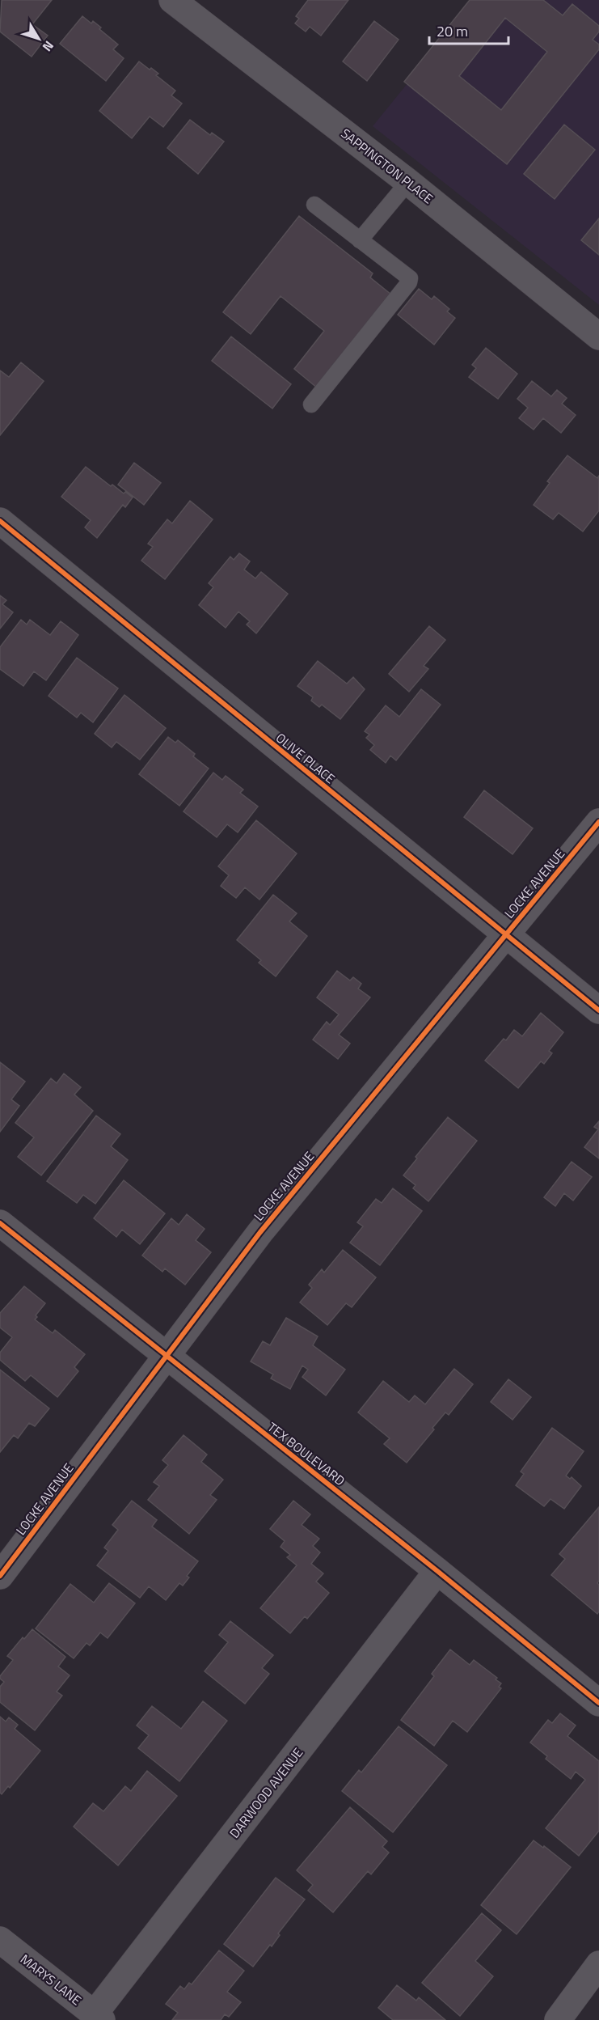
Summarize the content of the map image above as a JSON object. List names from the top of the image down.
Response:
{
  "streets": {
    "street": [
      "SAPPINGTON PLACE",
      "OLIVE PLACE",
      "LOCKE AVENUE",
      "TEX BOULEVARD",
      "DARWOOD AVENUE",
      "MARYS LANE"
    ]
  },
  "crossings": [
    ["OLIVE PLACE", "LOCKE AVENUE"],
    ["LOCKE AVENUE", "TEX BOULEVARD"],
    ["TEX BOULEVARD", "DARWOOD AVENUE"],
    ["DARWOOD AVENUE", "MARYS LANE"]
  ],
  "scale_bar": "20 m",
  "north": "bottom right"
}
